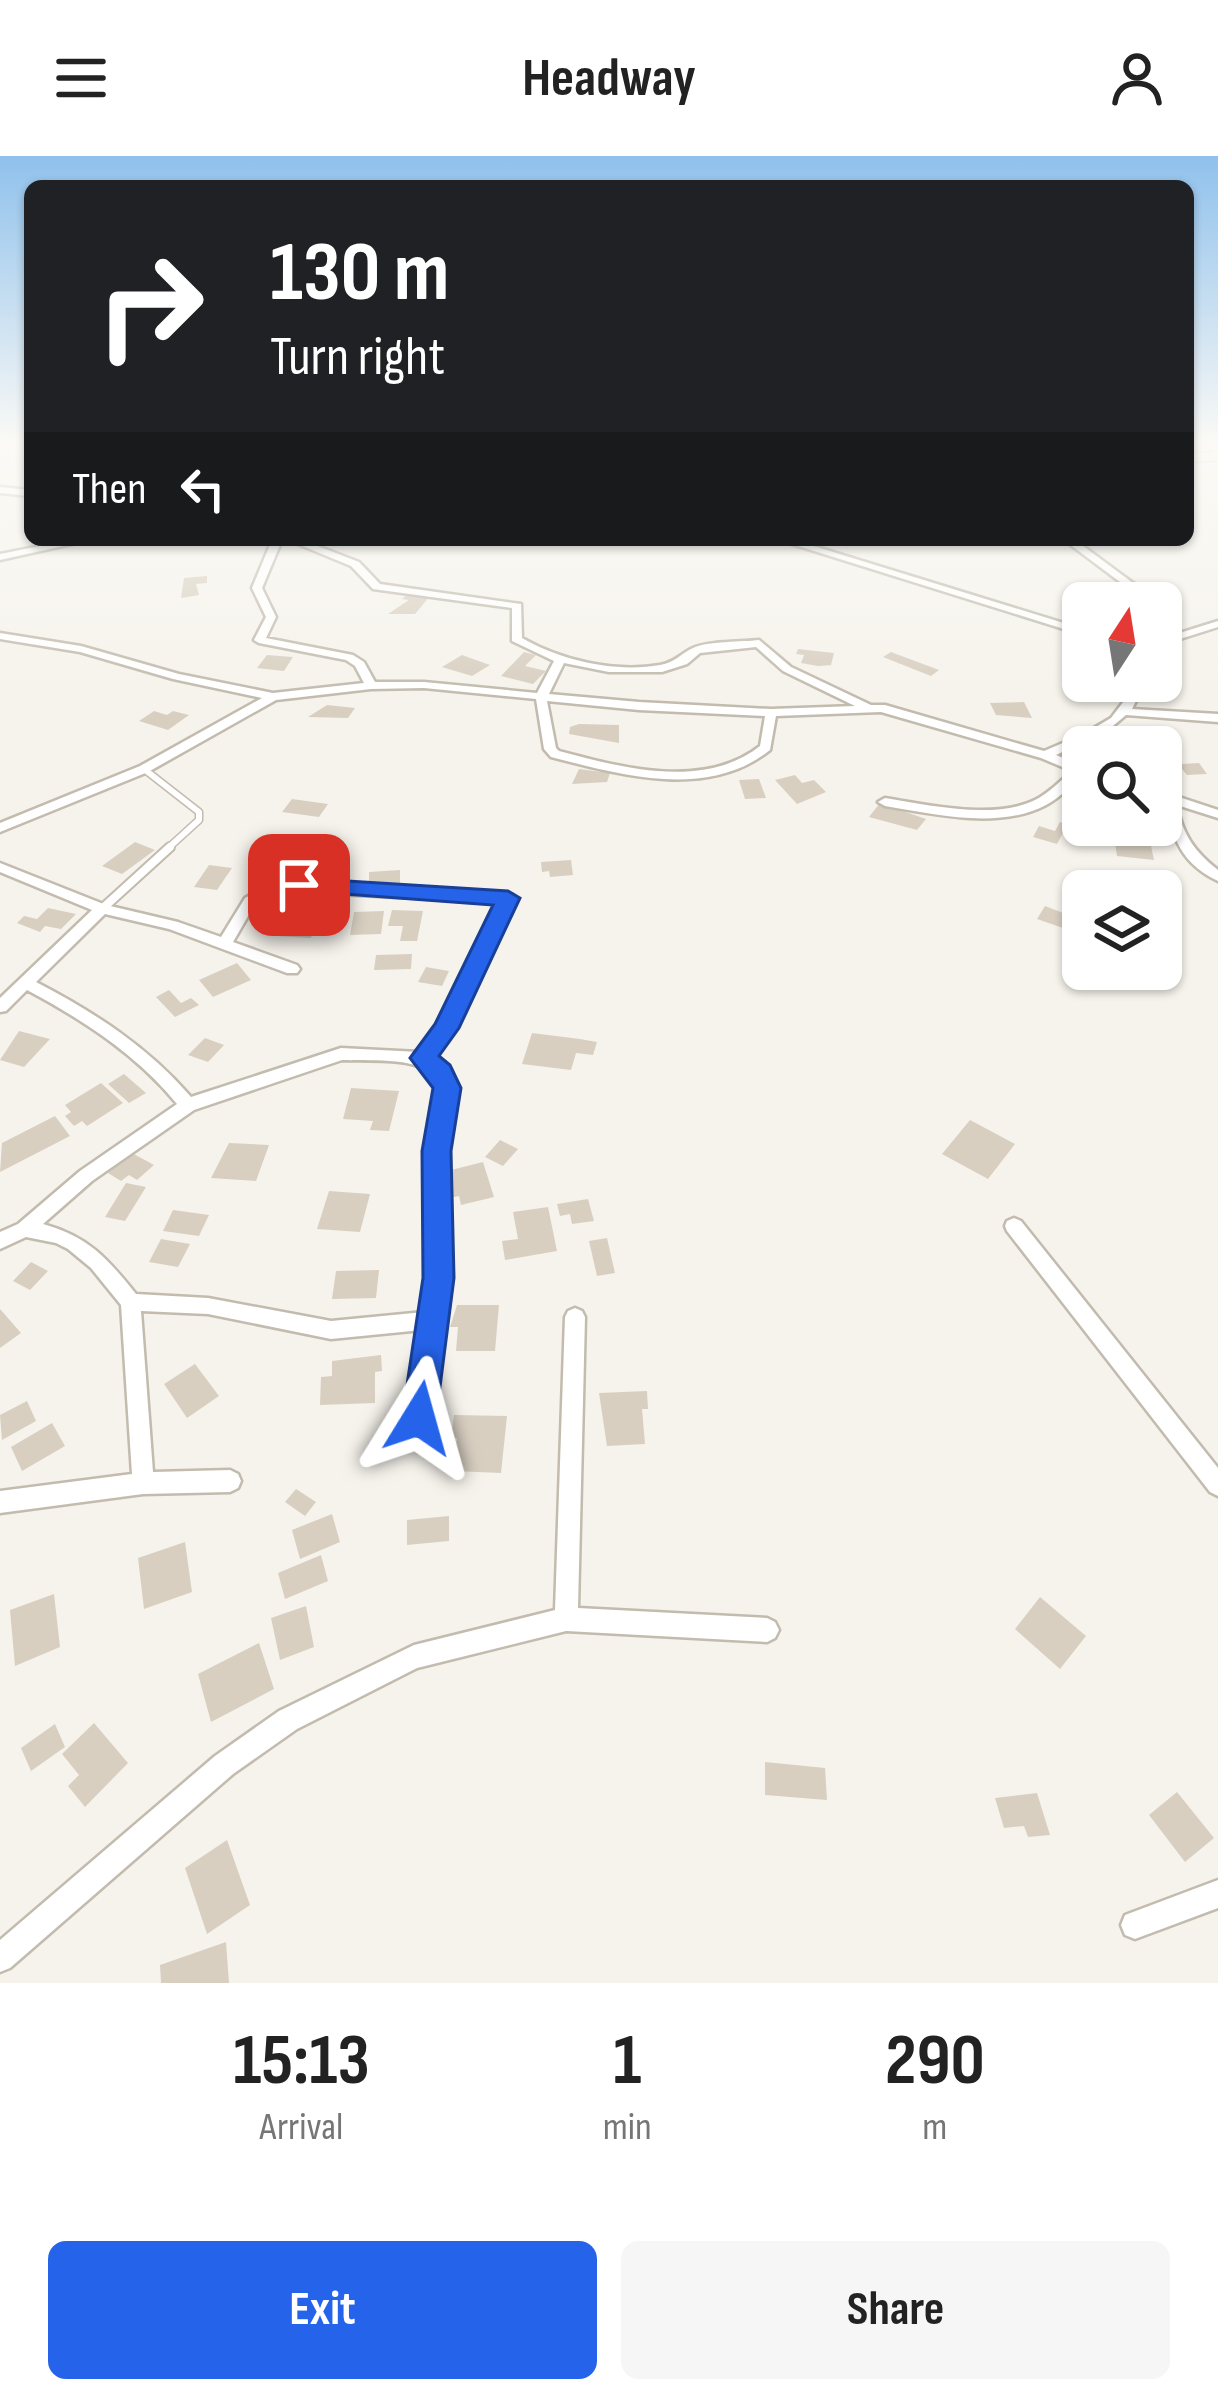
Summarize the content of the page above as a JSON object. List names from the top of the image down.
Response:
{
  "north": "top",
  "page": {
    "header": "Headway",
    "turn": ["130 m", "Turn right"],
    "then": "Then",
    "eta": [
      "15:13",
      "Arrival",
      "1",
      "min",
      "290",
      "m"
    ],
    "buttons": ["Exit", "Share"]
  }
}
